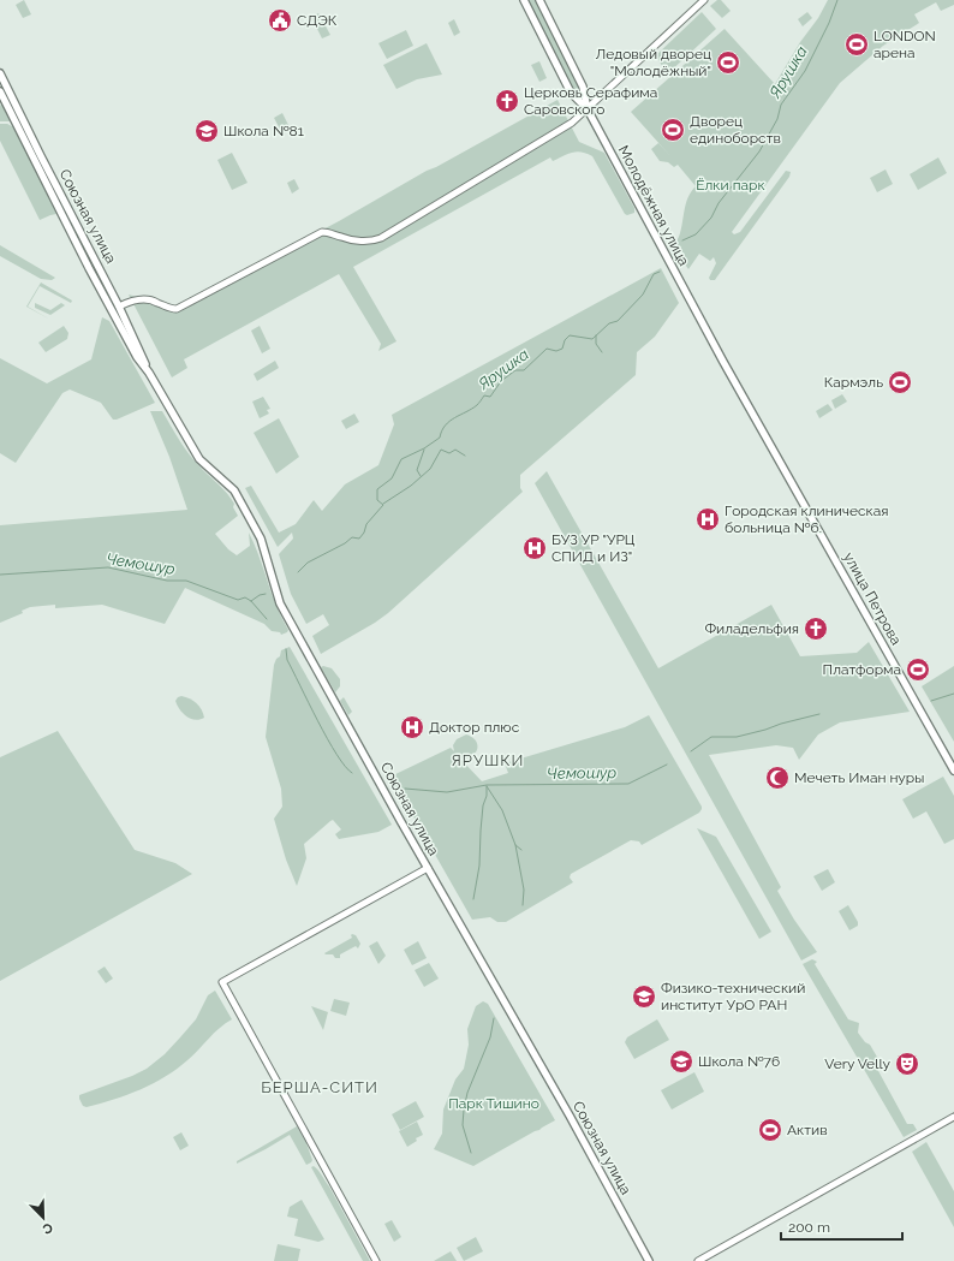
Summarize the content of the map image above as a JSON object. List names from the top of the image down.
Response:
{
  "streets": {
    "main road": ["Молодёжная улица", "Союзная улица", "улица Петрова"]
  },
  "crossings": [
    ["Молодёжная улица", "улица Петрова"]
  ],
  "districts": ["ЯРУШКИ", "БЕРША-СИТИ"],
  "water": ["Ярушка", "Чемошур"],
  "parks": ["Ёлки парк", "Парк Тишино"],
  "places": {
    "public building": ["СДЭК"],
    "sports": [
      "LONDON арена",
      "Ледовый дворец \"Молодёжный\"",
      "Дворец единоборств",
      "Кармэль",
      "Платформа",
      "Актив"
    ],
    "church": ["Церковь Серафима Саровского", "Филадельфия"],
    "school or university": ["Школа №81", "Физико-технический институт УрО РАН", "Школа №76"],
    "hospital": ["Городская клиническая больница №6.", "БУЗ УР \"УРЦ СПИД и ИЗ\"", "Доктор плюс"],
    "mosque": ["Мечеть Иман нуры"],
    "theatre": ["Very Velly"]
  },
  "scale_bar": "200 m",
  "north": "bottom right"
}
